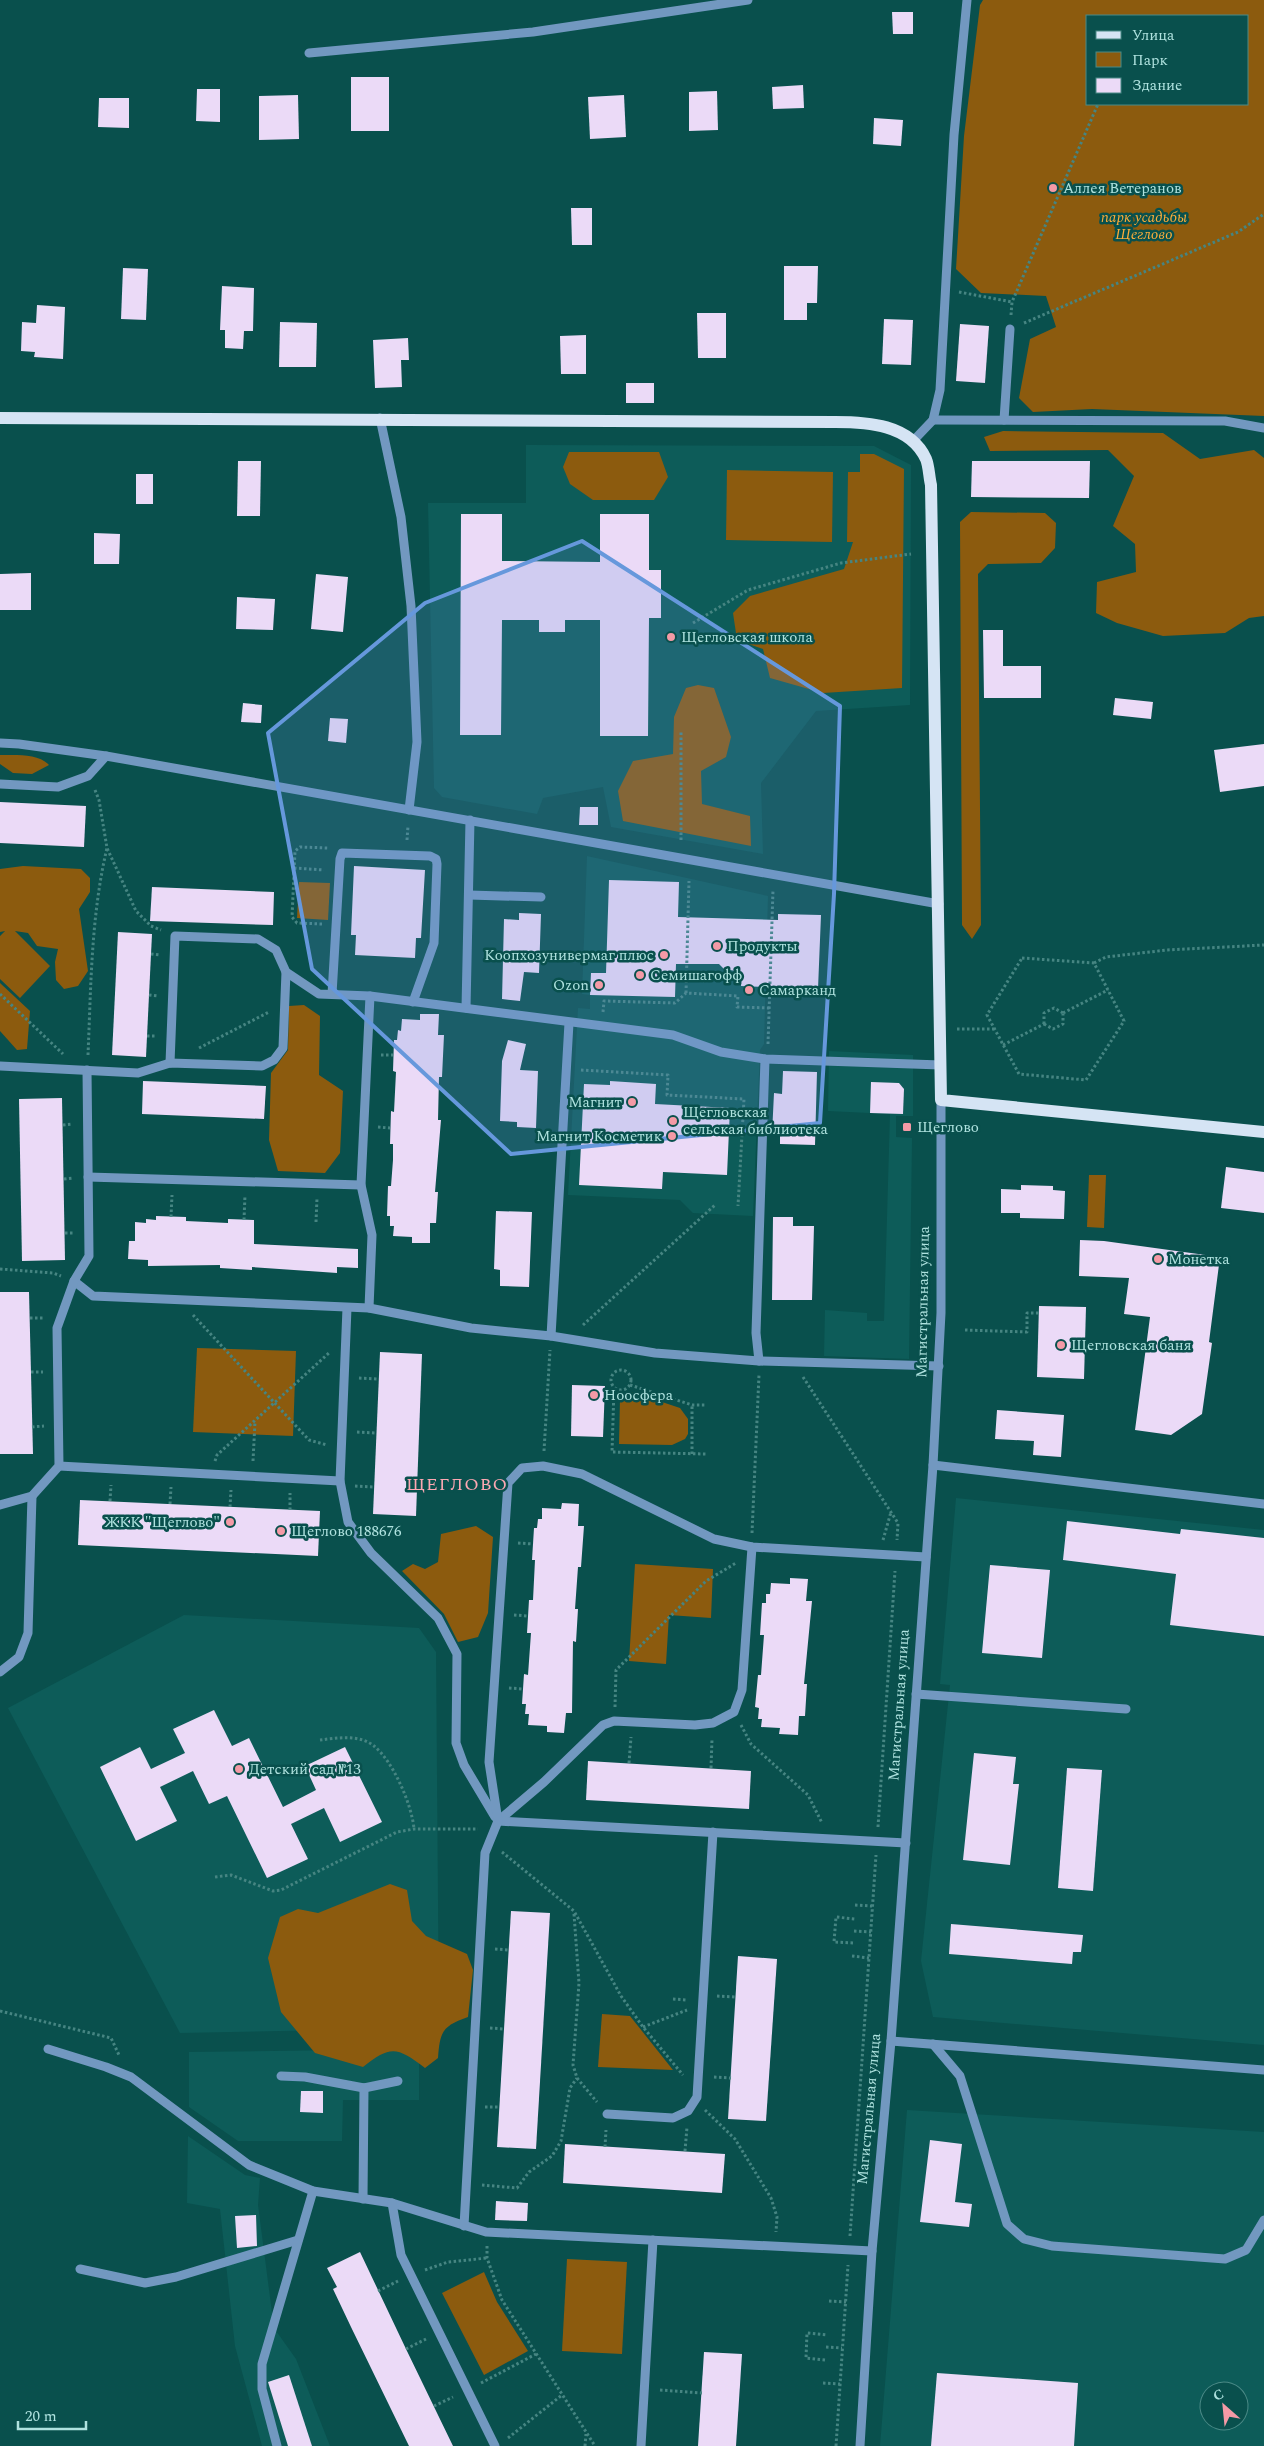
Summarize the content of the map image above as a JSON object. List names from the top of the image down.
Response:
{
  "streets": {
    "main road": ["Магистральная улица"]
  },
  "districts": ["ЩЕГЛОВО"],
  "parks": ["парк усадьбы Щеглово"],
  "places": {
    "other": [
      "Аллея Ветеранов",
      "Щегловская школа",
      "Продукты",
      "Коопхозунивермаг плюс",
      "Семишагофф",
      "Ozon",
      "Самарканд",
      "Магнит",
      "Щегловская сельская библиотека",
      "Магнит Косметик",
      "Монетка",
      "Щегловская баня",
      "Ноосфера",
      "ЖКК \"Щеглово\"",
      "Щеглово 188676",
      "Детский сад №13"
    ],
    "transit": ["Щеглово"]
  },
  "legend": ["Улица", "Парк", "Здание"],
  "scale_bar": "20 m",
  "north": "top left"
}
